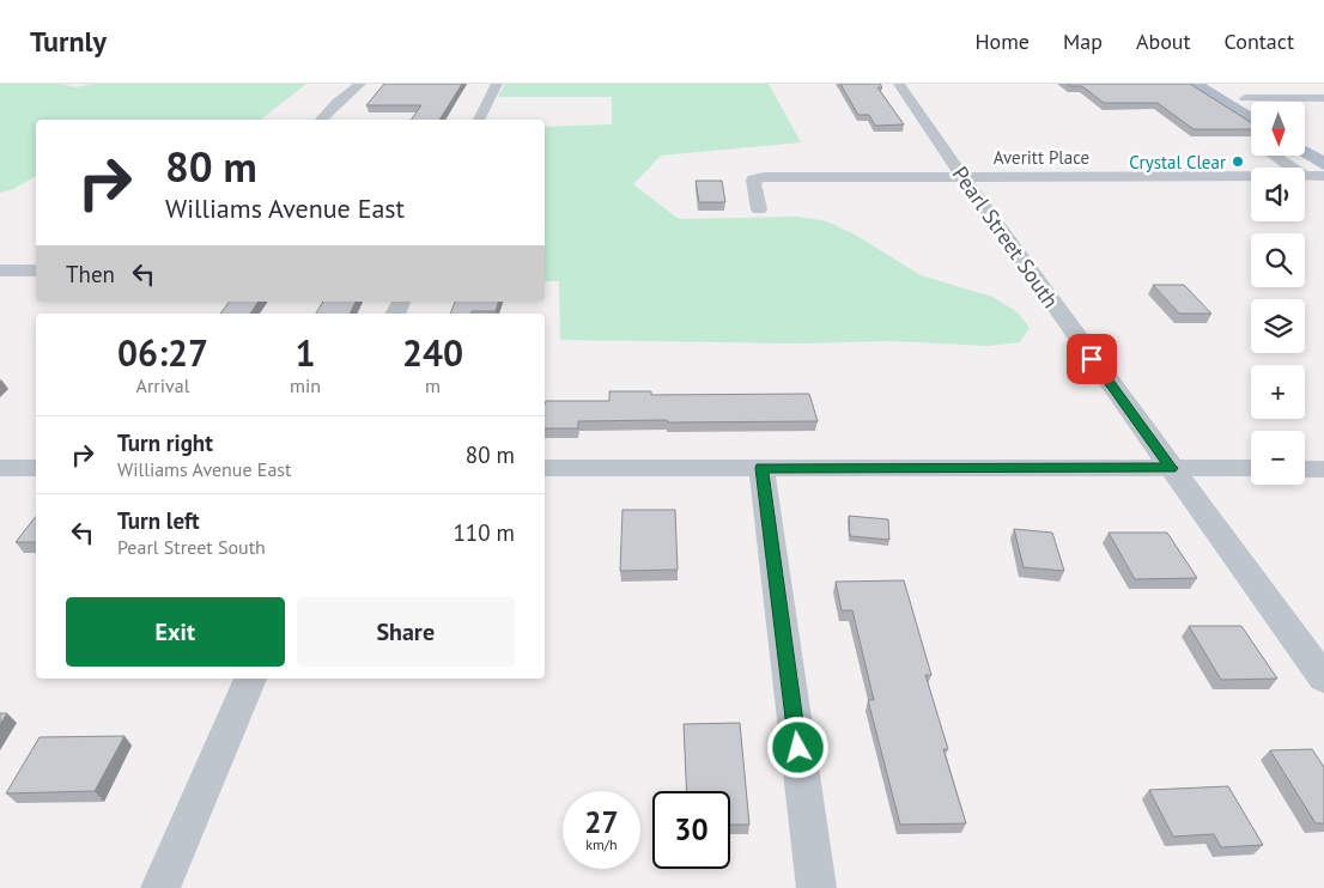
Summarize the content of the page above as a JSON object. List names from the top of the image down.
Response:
{
  "streets": {
    "street": ["Averitt Place", "Pearl Street South"]
  },
  "crossings": [
    ["Averitt Place", "Pearl Street South"]
  ],
  "places": ["Crystal Clear"],
  "north": "bottom",
  "page": {
    "header": "Turnly",
    "nav": [
      "Home",
      "Map",
      "About",
      "Contact"
    ],
    "map_buttons": ["+", "−"],
    "turn": ["80 m", "Williams Avenue East"],
    "then": "Then",
    "eta": [
      "06:27",
      "Arrival",
      "1",
      "min",
      "240",
      "m"
    ],
    "list": [
      {
        "name": "Turn right",
        "note": "Williams Avenue East",
        "value": "80 m"
      },
      {
        "name": "Turn left",
        "note": "Pearl Street South",
        "value": "110 m"
      }
    ],
    "buttons": ["Exit", "Share"],
    "speed": "27 km/h",
    "limit": "30"
  }
}
